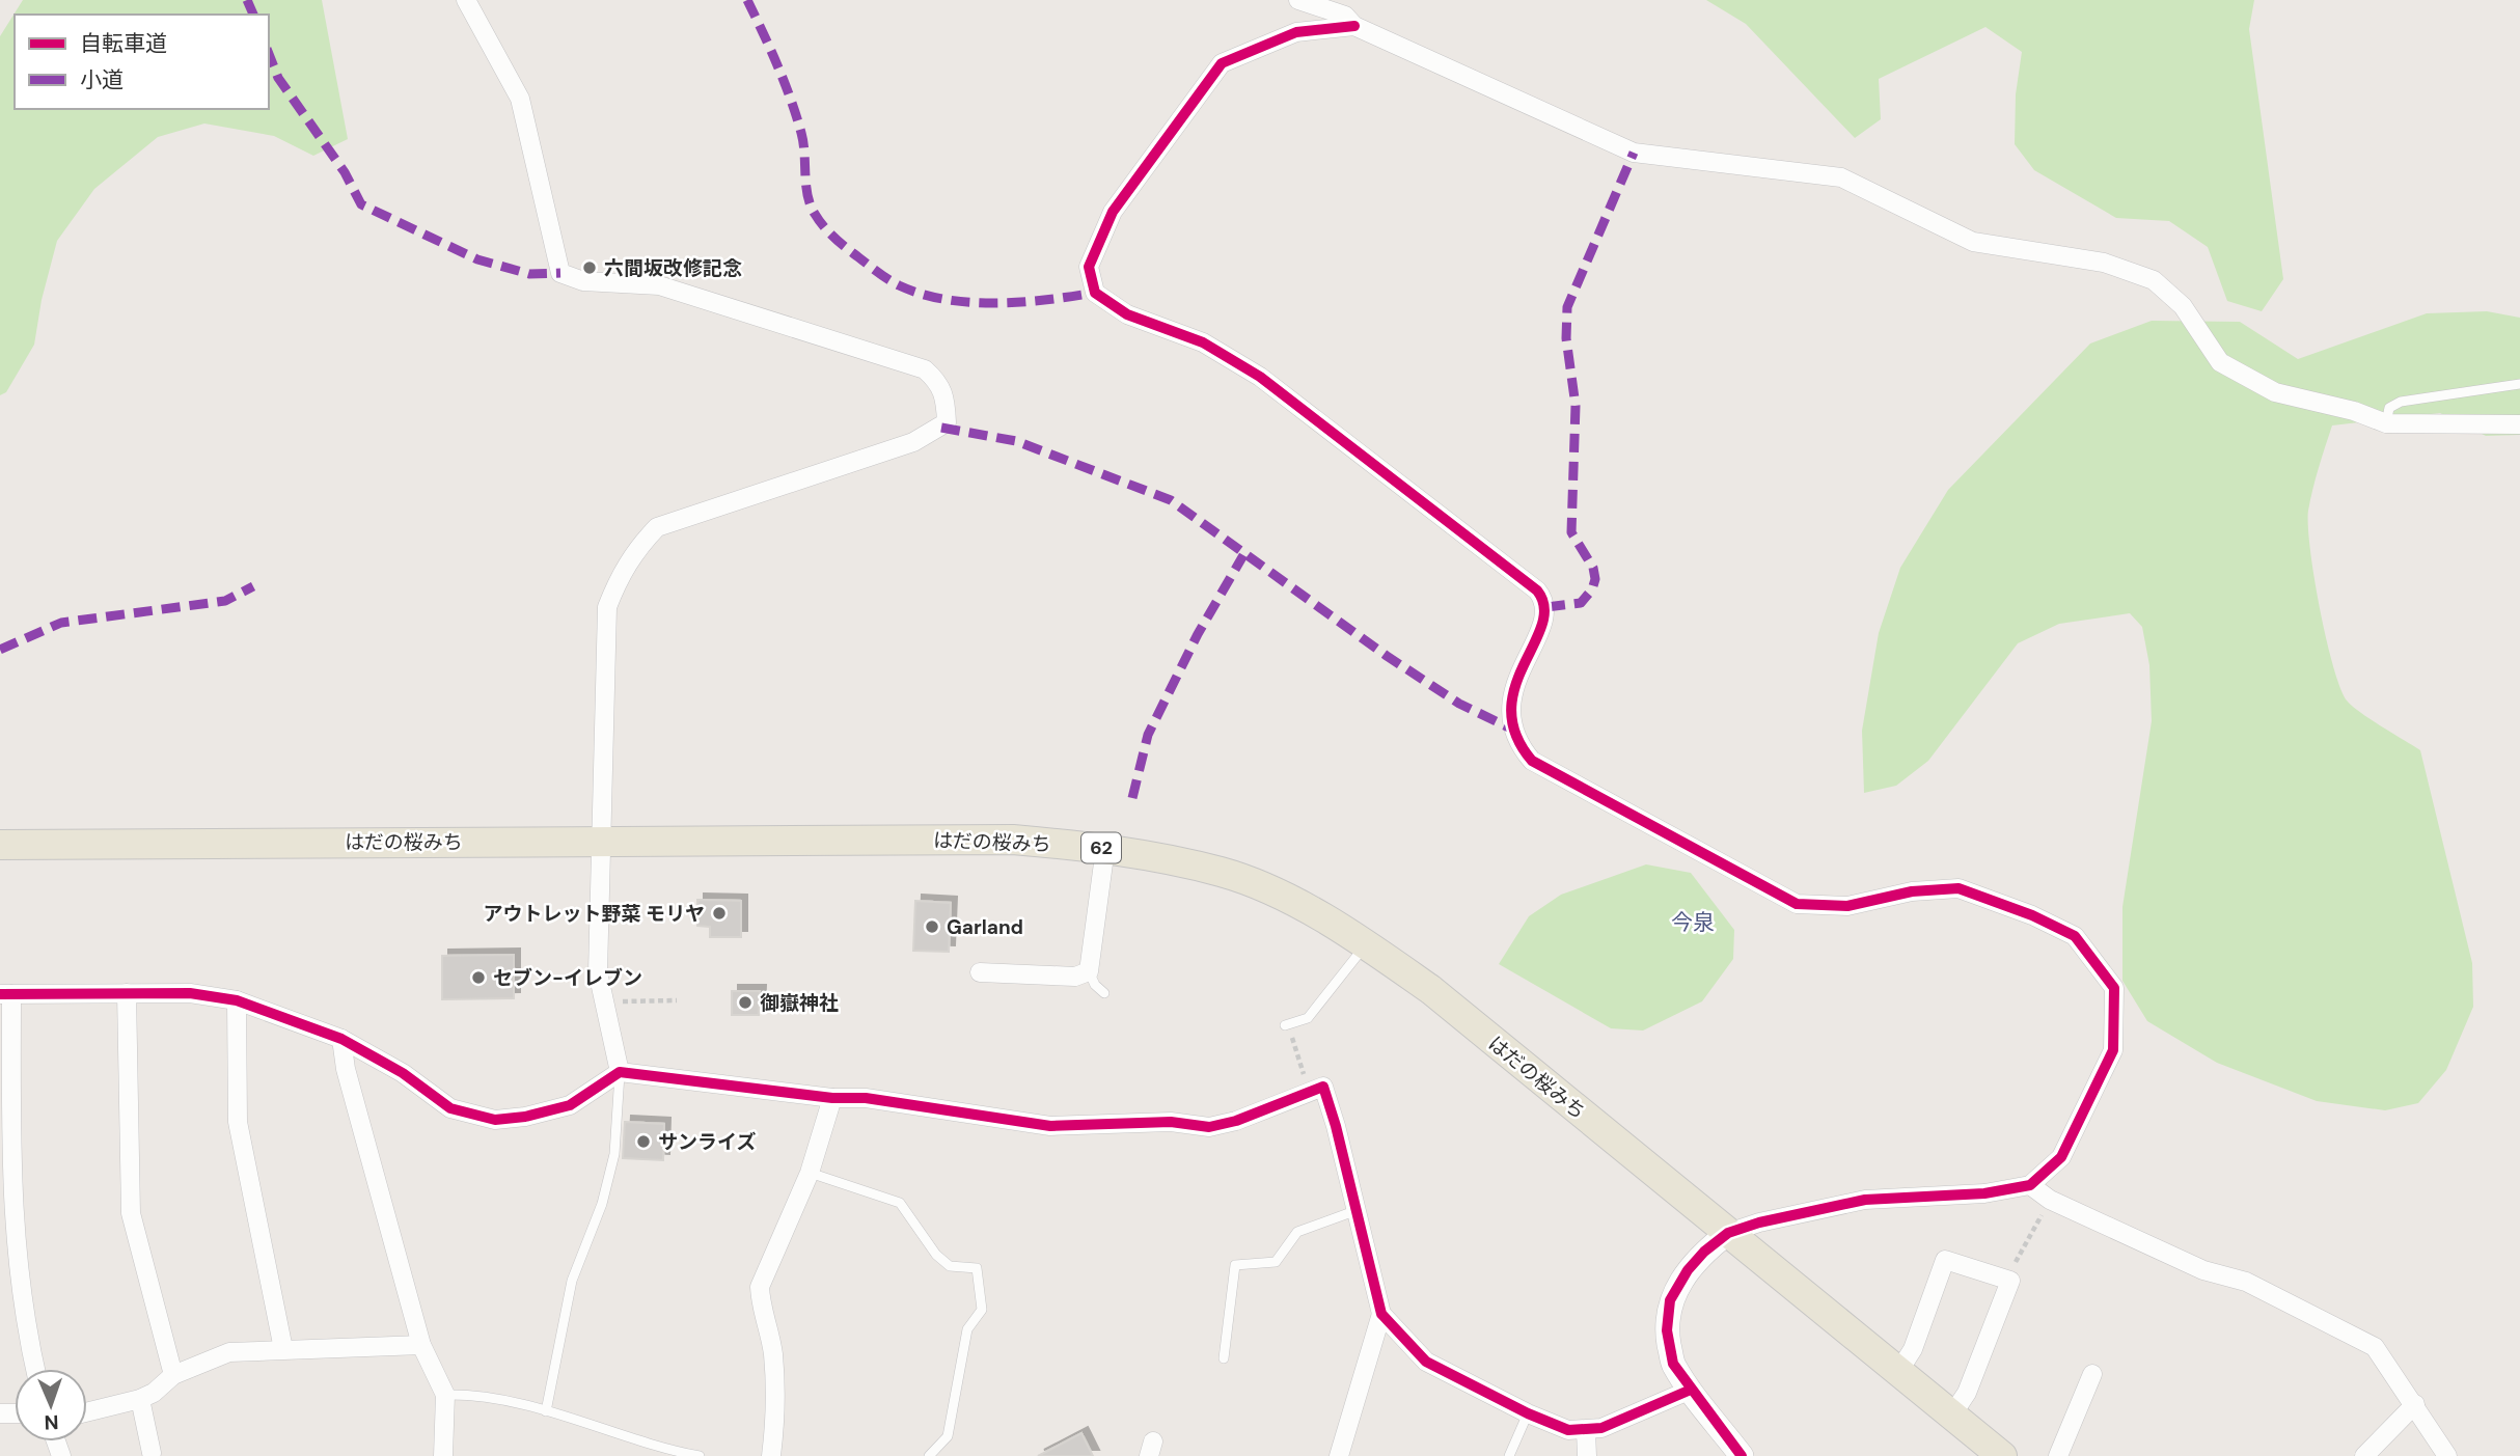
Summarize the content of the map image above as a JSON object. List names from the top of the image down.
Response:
{
  "streets": {
    "main road": ["はだの桜みち", "62"]
  },
  "districts": ["今泉"],
  "places": [
    "六間坂改修記念",
    "アウトレット野菜 モリヤ",
    "Garland",
    "セブン-イレブン",
    "御嶽神社",
    "サンライズ"
  ],
  "legend": ["自転車道", "小道"],
  "north": "bottom"
}
